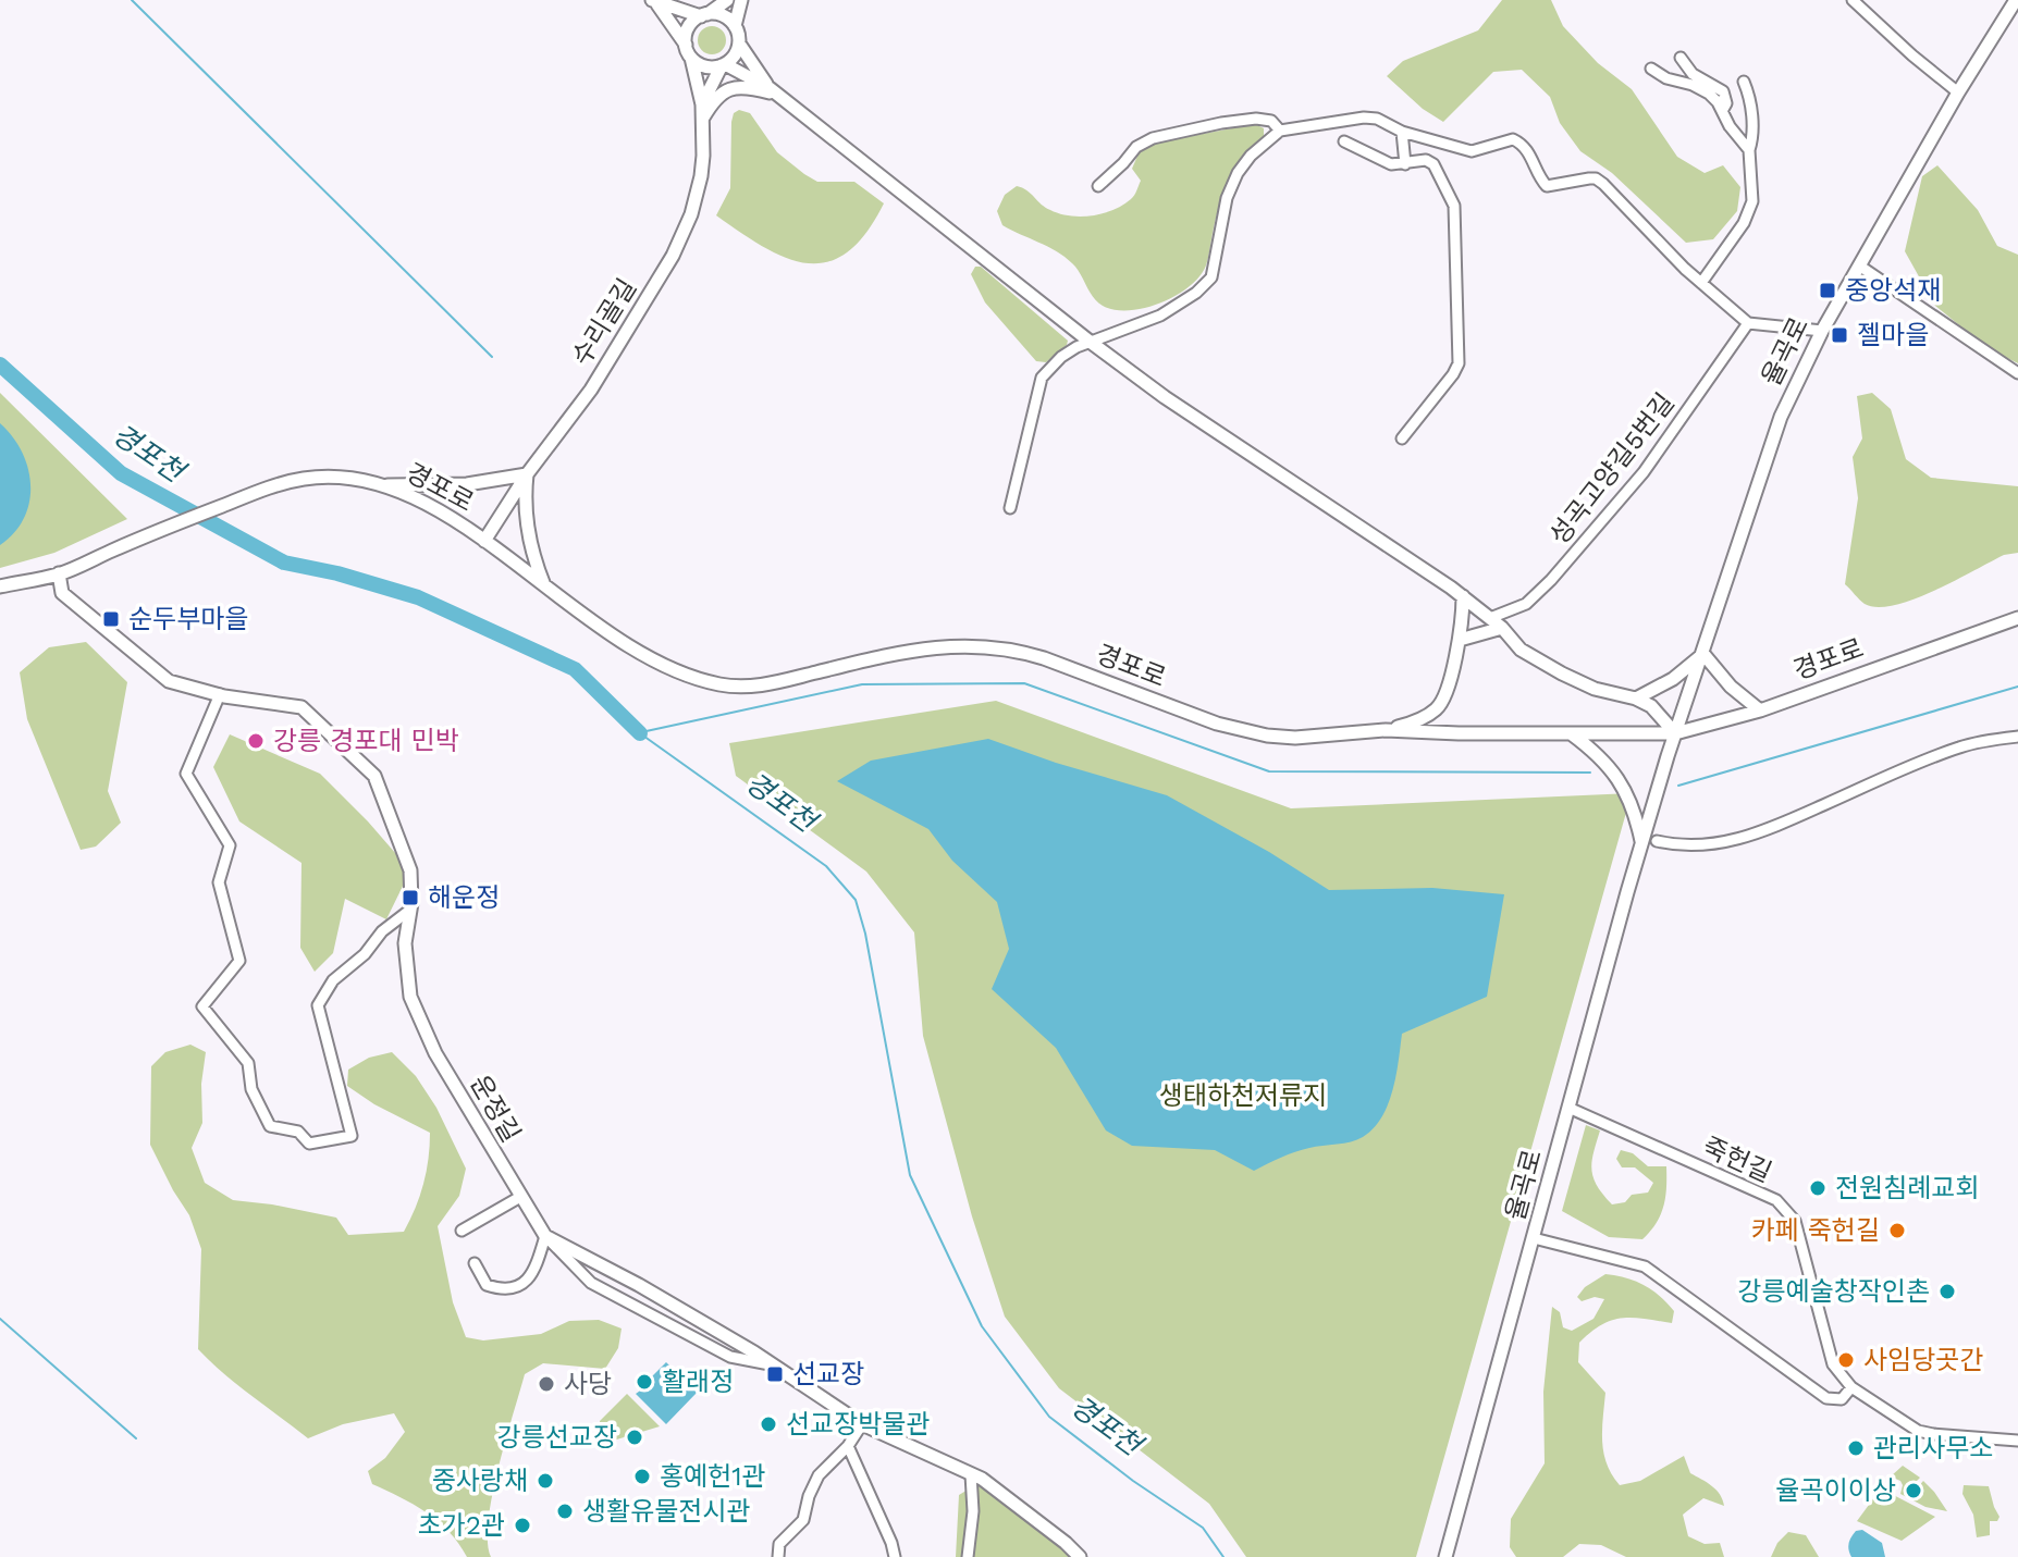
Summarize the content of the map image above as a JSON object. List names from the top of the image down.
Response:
{
  "streets": {
    "street": [
      "수리골길",
      "율곡로",
      "성곡고양길5번길",
      "경포로",
      "운정길",
      "죽헌길"
    ]
  },
  "crossings": [
    ["수리골길", "경포로"],
    ["율곡로", "경포로"],
    ["율곡로", "죽헌길"],
    ["경포로", "운정길"]
  ],
  "water": ["경포천"],
  "parks": ["생태하천저류지"],
  "places": {
    "transit": [
      "중앙석재",
      "젤마을",
      "순두부마을",
      "해운정",
      "선교장"
    ],
    "other": [
      "강릉 경포대 민박",
      "전원침례교회",
      "카페 죽헌길",
      "강릉예술창작인촌",
      "사임당곳간",
      "활래정",
      "사당",
      "선교장박물관",
      "강릉선교장",
      "관리사무소",
      "홍예헌1관",
      "중사랑채",
      "율곡이이상",
      "생활유물전시관",
      "초가2관"
    ]
  }
}
